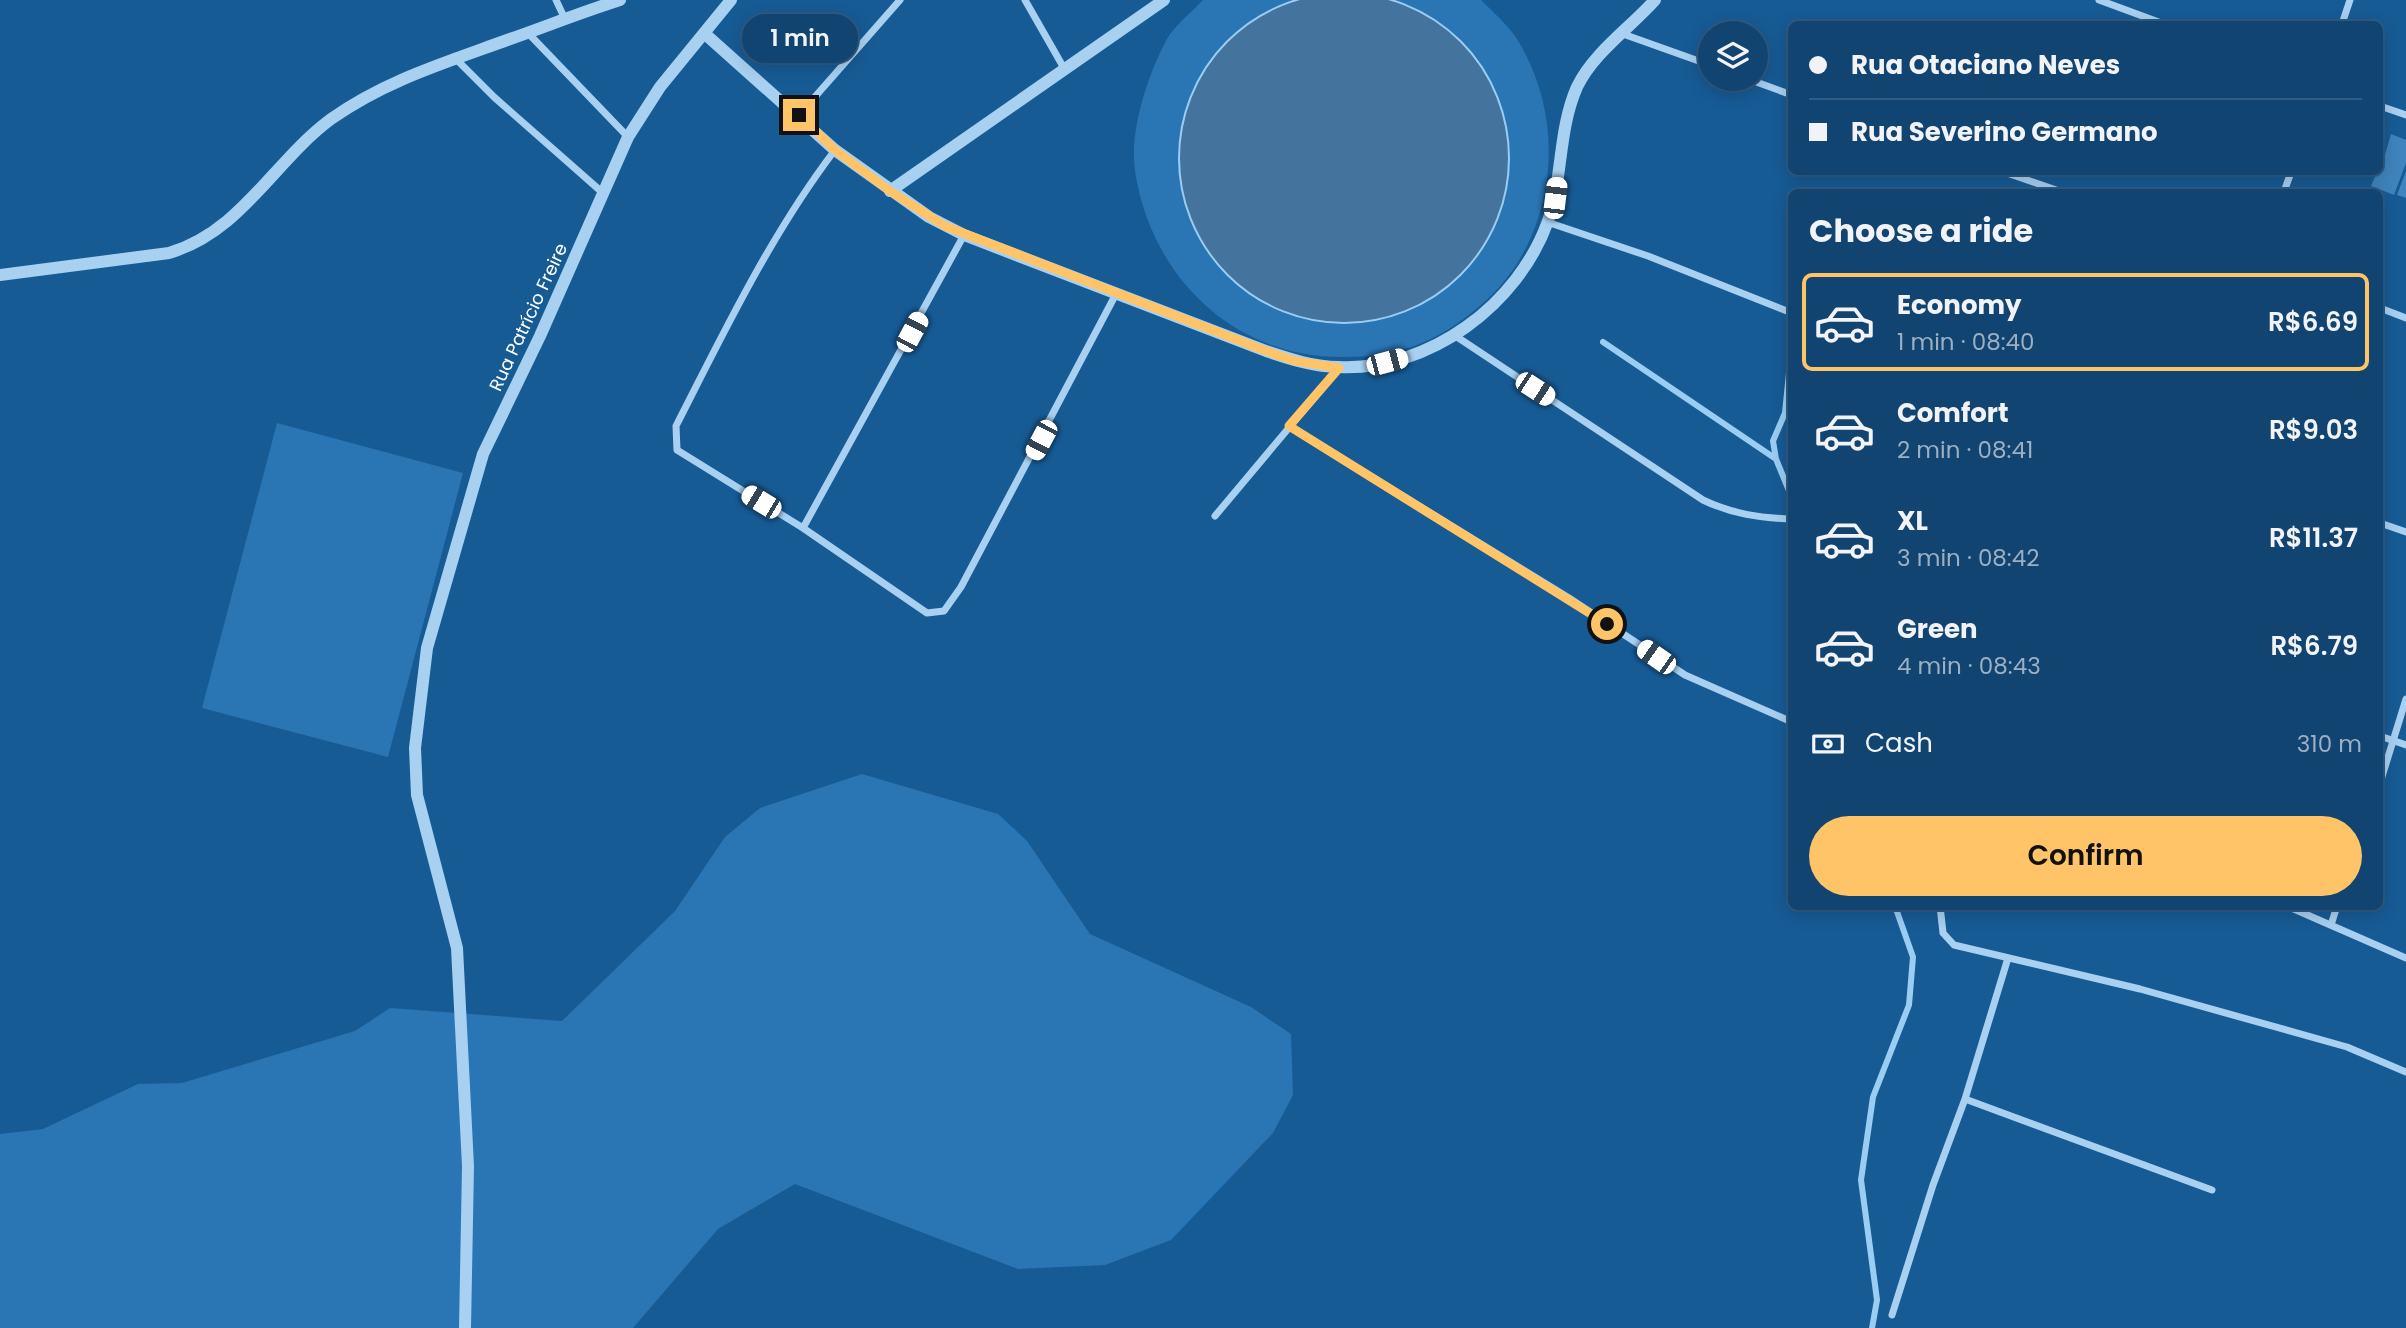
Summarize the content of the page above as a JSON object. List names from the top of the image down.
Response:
{
  "streets": {
    "street": ["Rua Patrício Freire"]
  },
  "page": {
    "bubble": "1 min",
    "banner": ["Rua Otaciano Neves", "Rua Severino Germano"],
    "heading": "Choose a ride",
    "list": [
      {
        "name": "Economy",
        "note": "1 min · 08:40",
        "value": "R$6.69"
      },
      {
        "name": "Comfort",
        "note": "2 min · 08:41",
        "value": "R$9.03"
      },
      {
        "name": "XL",
        "note": "3 min · 08:42",
        "value": "R$11.37"
      },
      {
        "name": "Green",
        "note": "4 min · 08:43",
        "value": "R$6.79"
      }
    ],
    "pay": ["Cash", "310 m"],
    "buttons": "Confirm"
  }
}
